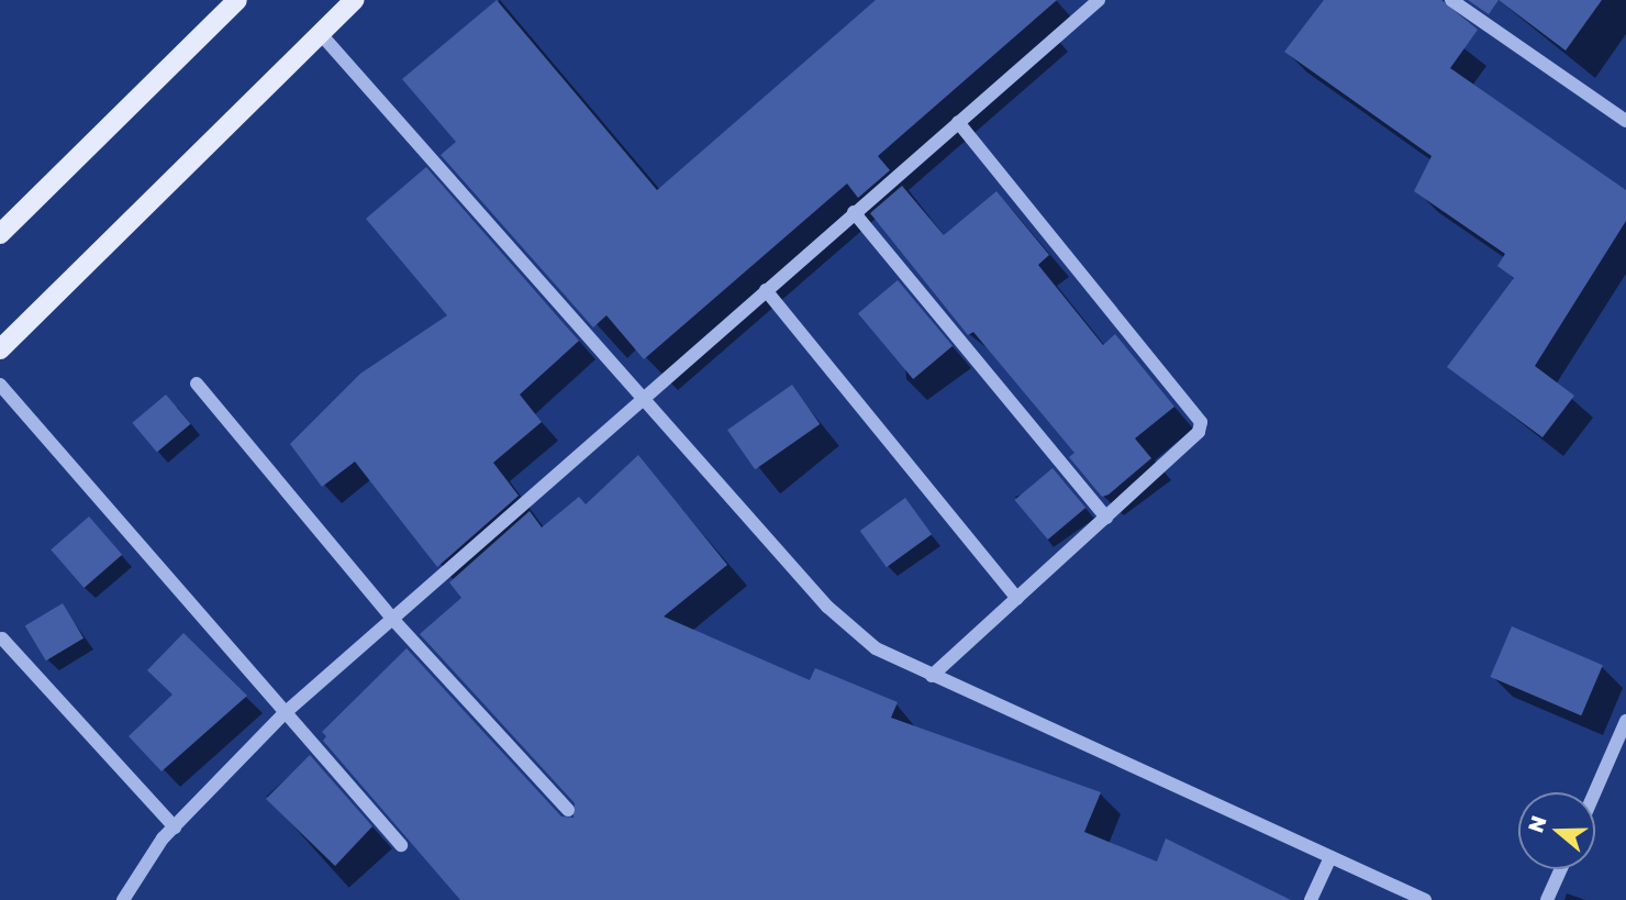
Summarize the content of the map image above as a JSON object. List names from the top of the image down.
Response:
{
  "north": "left"
}
